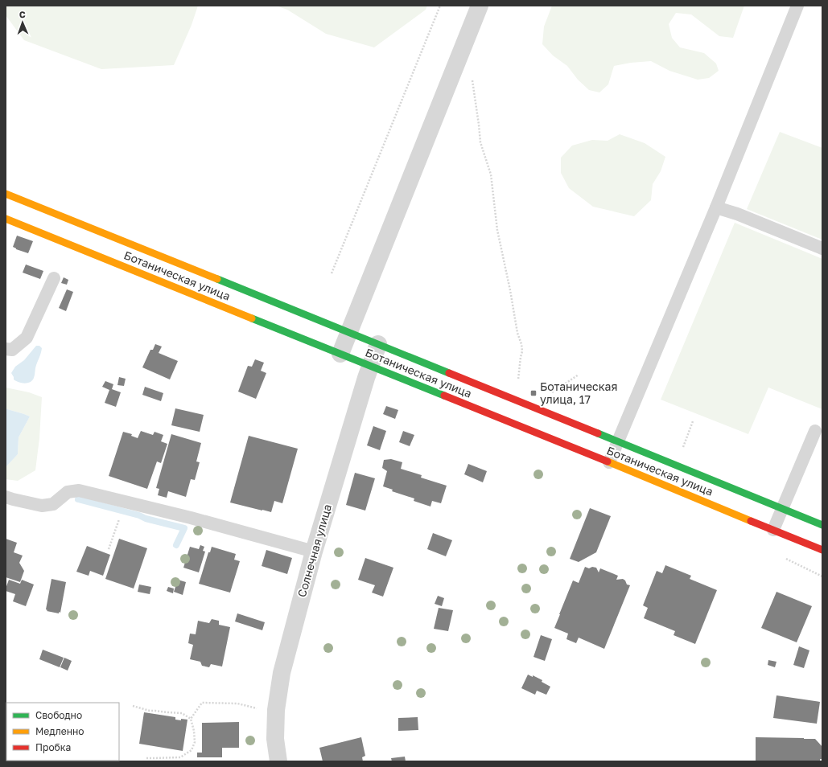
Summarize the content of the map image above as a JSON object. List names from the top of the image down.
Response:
{
  "streets": {
    "street": ["Ботаническая улица", "Солнечная улица"]
  },
  "crossings": [
    ["Ботаническая улица", "Солнечная улица"]
  ],
  "places": {
    "transit": ["Ботаническая улица, 17"]
  },
  "legend": ["Свободно", "Медленно", "Пробка"],
  "north": "top"
}
